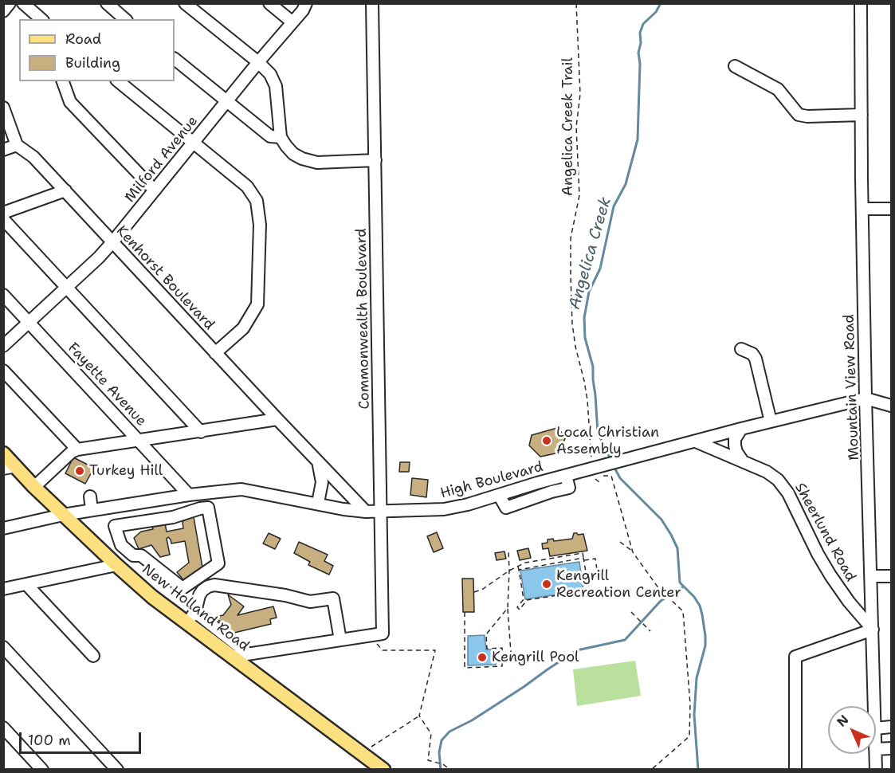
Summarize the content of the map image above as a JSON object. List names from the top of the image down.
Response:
{
  "streets": {
    "main road": ["New Holland Road"],
    "street": [
      "Milford Avenue",
      "Kenhorst Boulevard",
      "Commonwealth Boulevard",
      "Fayette Avenue",
      "Mountain View Road",
      "High Boulevard",
      "Sheerlund Road"
    ],
    "path": ["Angelica Creek Trail"]
  },
  "crossings": [
    ["Angelica Creek Trail", "High Boulevard"],
    ["Milford Avenue", "Kenhorst Boulevard"],
    ["Milford Avenue", "Fayette Avenue"],
    ["Kenhorst Boulevard", "High Boulevard"],
    ["Commonwealth Boulevard", "High Boulevard"],
    ["Fayette Avenue", "High Boulevard"],
    ["Mountain View Road", "High Boulevard"],
    ["Mountain View Road", "Sheerlund Road"],
    ["High Boulevard", "Sheerlund Road"],
    ["High Boulevard", "New Holland Road"]
  ],
  "water": ["Angelica Creek"],
  "places": [
    "Local Christian Assembly",
    "Turkey Hill",
    "Kengrill Recreation Center",
    "Kengrill Pool"
  ],
  "legend": ["Road", "Building"],
  "scale_bar": "100 m",
  "north": "top left"
}
